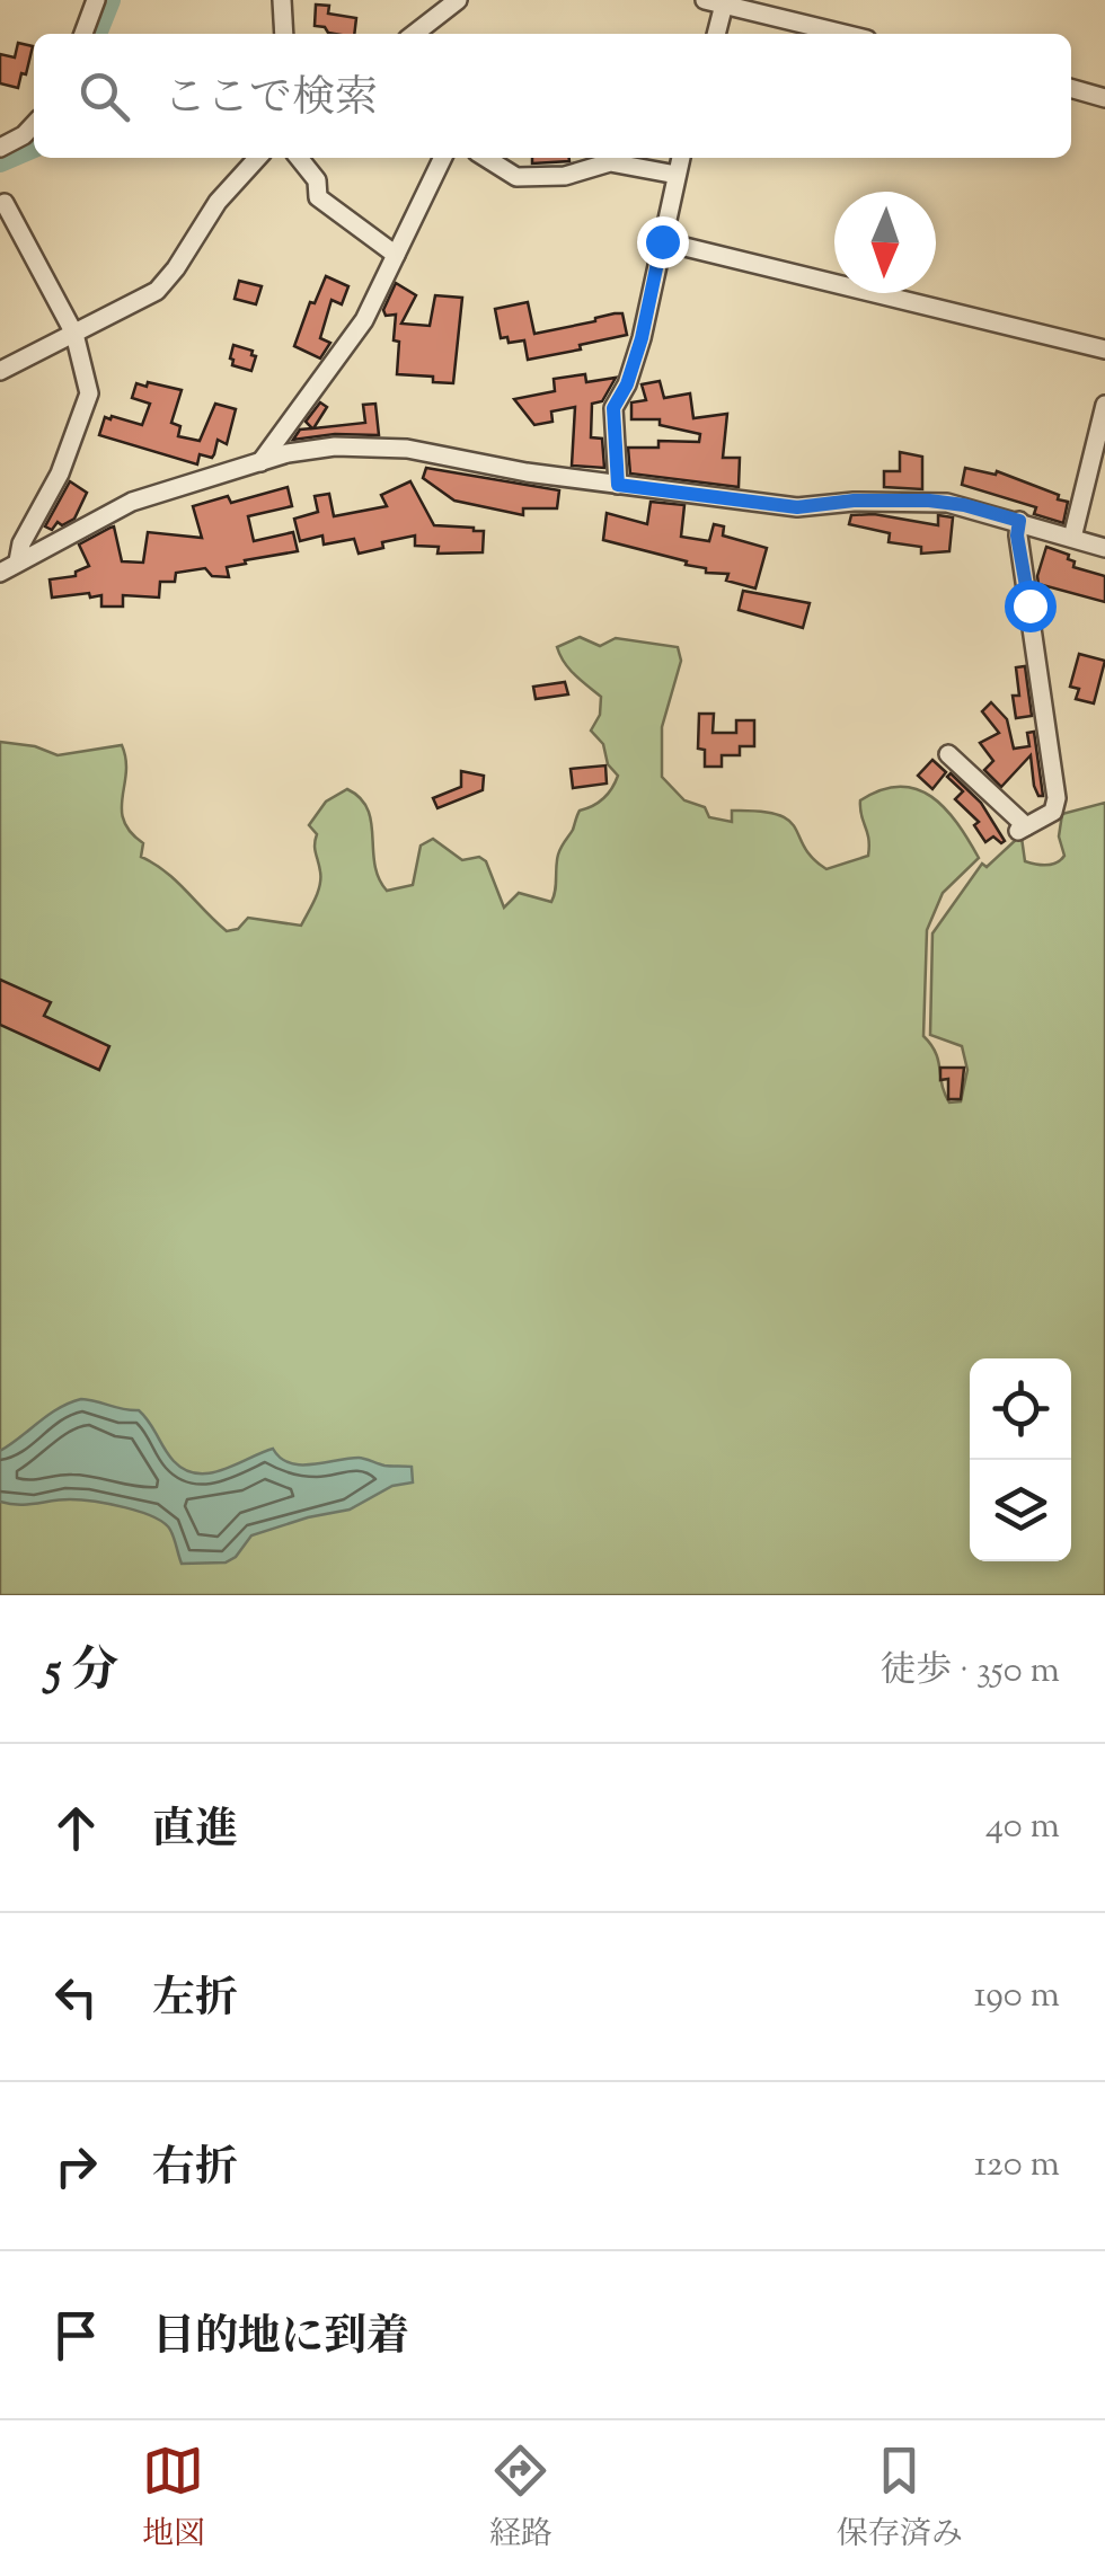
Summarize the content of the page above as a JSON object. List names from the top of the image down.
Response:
{
  "north": "bottom",
  "page": {
    "search": "ここで検索",
    "heading": ["5 分", "徒歩 · 350 m"],
    "list": [
      ["直進", "40 m"],
      ["左折", "190 m"],
      ["右折", "120 m"],
      "目的地に到着"
    ],
    "nav": ["地図", "経路", "保存済み"]
  }
}
